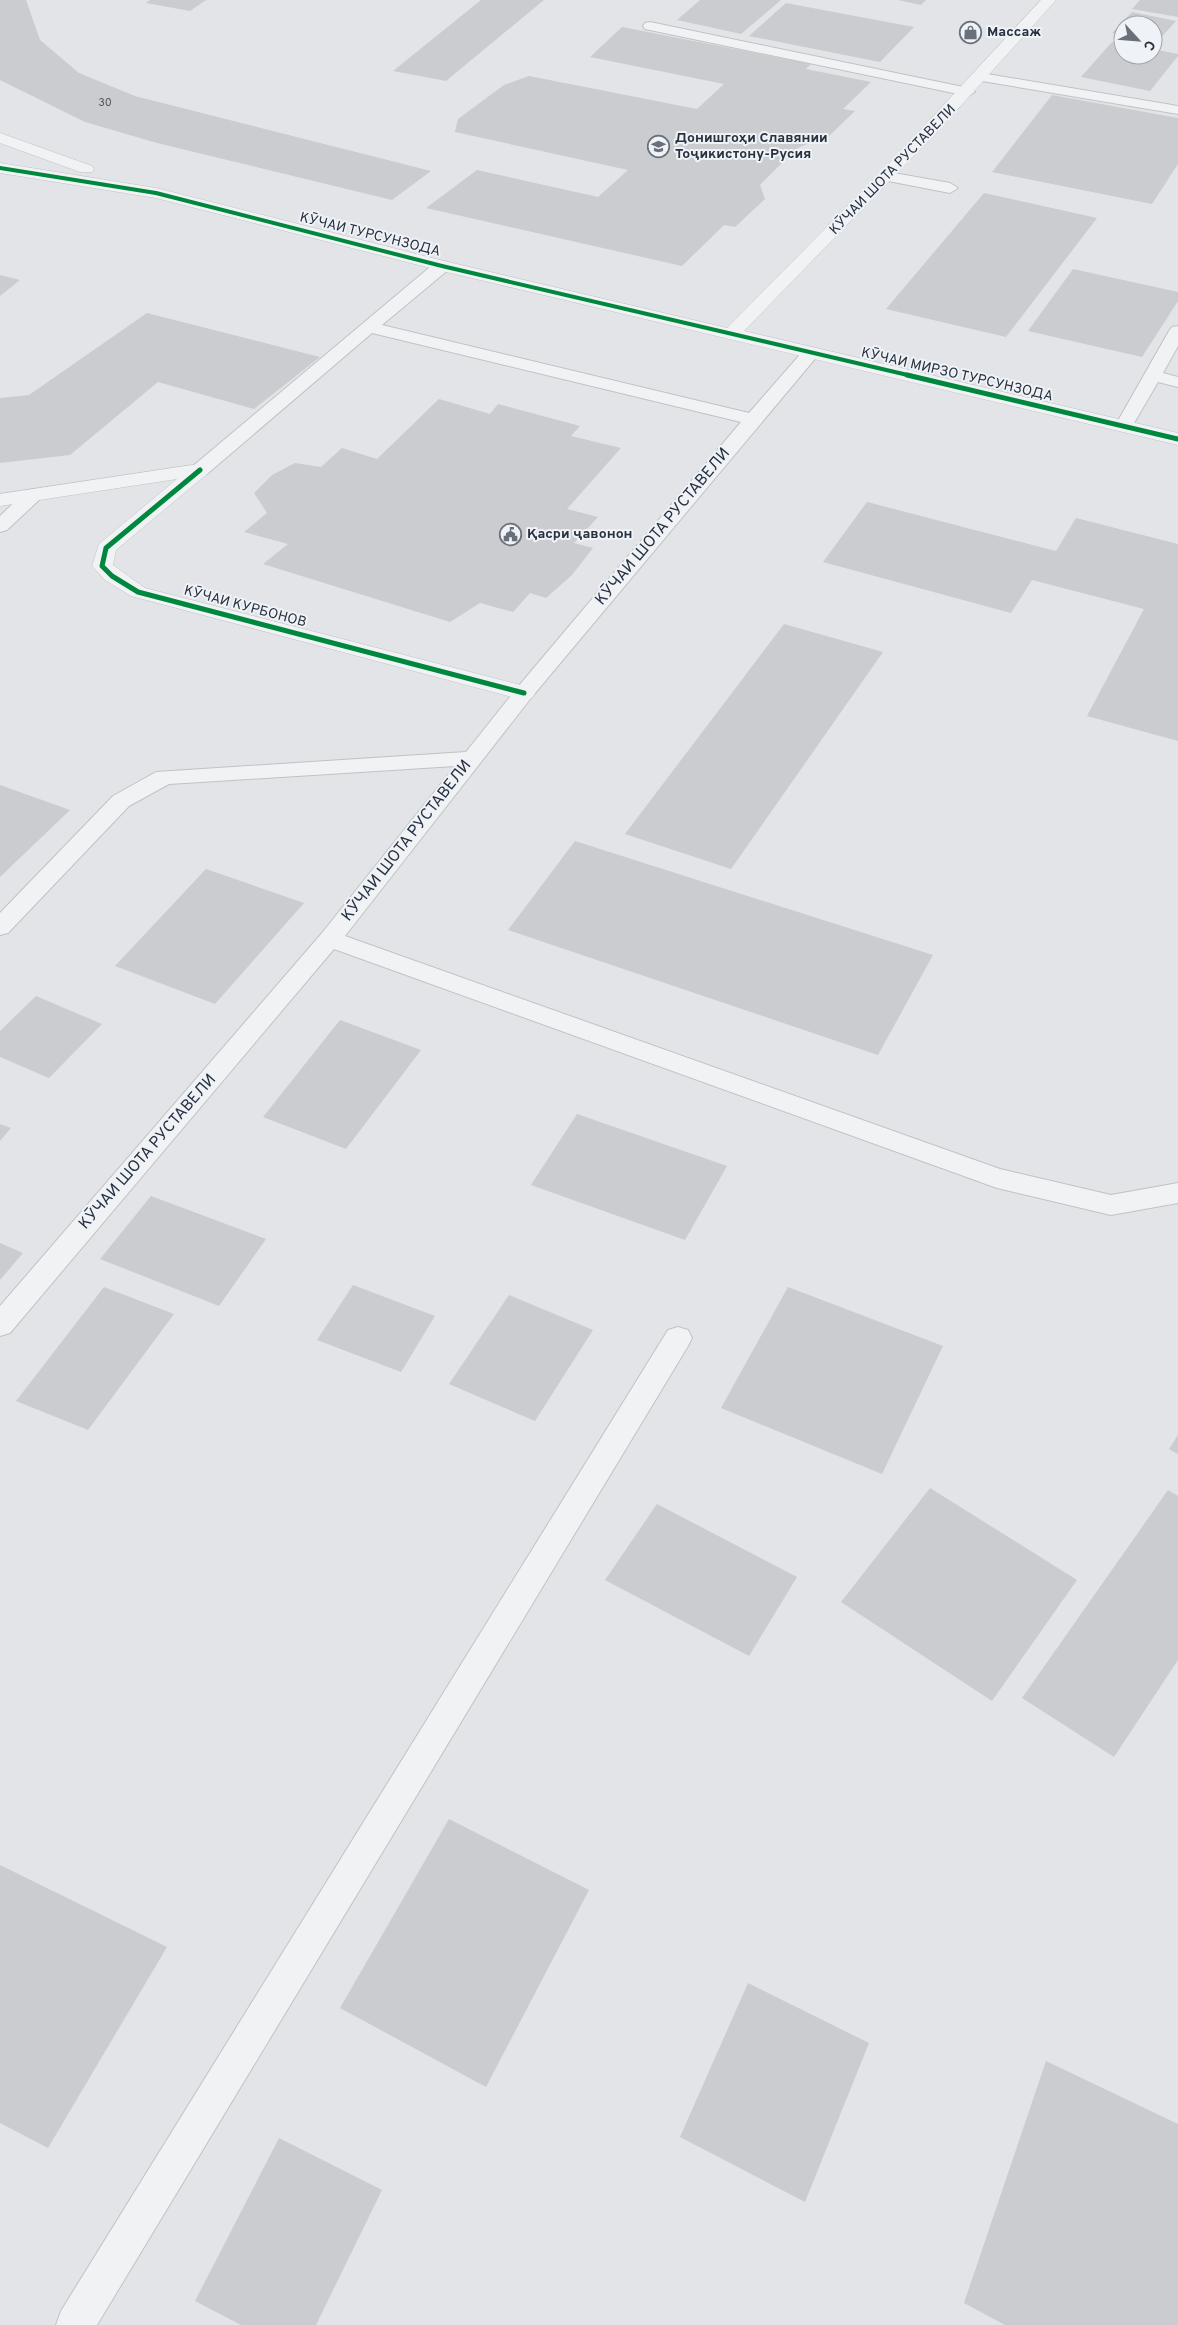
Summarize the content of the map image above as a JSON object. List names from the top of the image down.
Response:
{
  "streets": {
    "street": [
      "КӮЧАИ ШОТА РУСТАВЕЛИ",
      "КӮЧАИ ТУРСУНЗОДА",
      "КӮЧАИ МИРЗО ТУРСУНЗОДА",
      "КӮЧАИ КУРБОНОВ"
    ]
  },
  "crossings": [
    ["КӮЧАИ ШОТА РУСТАВЕЛИ", "КӮЧАИ ТУРСУНЗОДА"],
    ["КӮЧАИ ШОТА РУСТАВЕЛИ", "КӮЧАИ МИРЗО ТУРСУНЗОДА"],
    ["КӮЧАИ ШОТА РУСТАВЕЛИ", "КӮЧАИ КУРБОНОВ"],
    ["КӮЧАИ ТУРСУНЗОДА", "КӮЧАИ МИРЗО ТУРСУНЗОДА"]
  ],
  "places": {
    "shop": ["Массаж"],
    "school or university": ["Донишгоҳи Славянии Тоҷикистону-Русия"],
    "public building": ["Қасри ҷавонон"]
  },
  "house_numbers": ["30"],
  "north": "bottom right"
}
